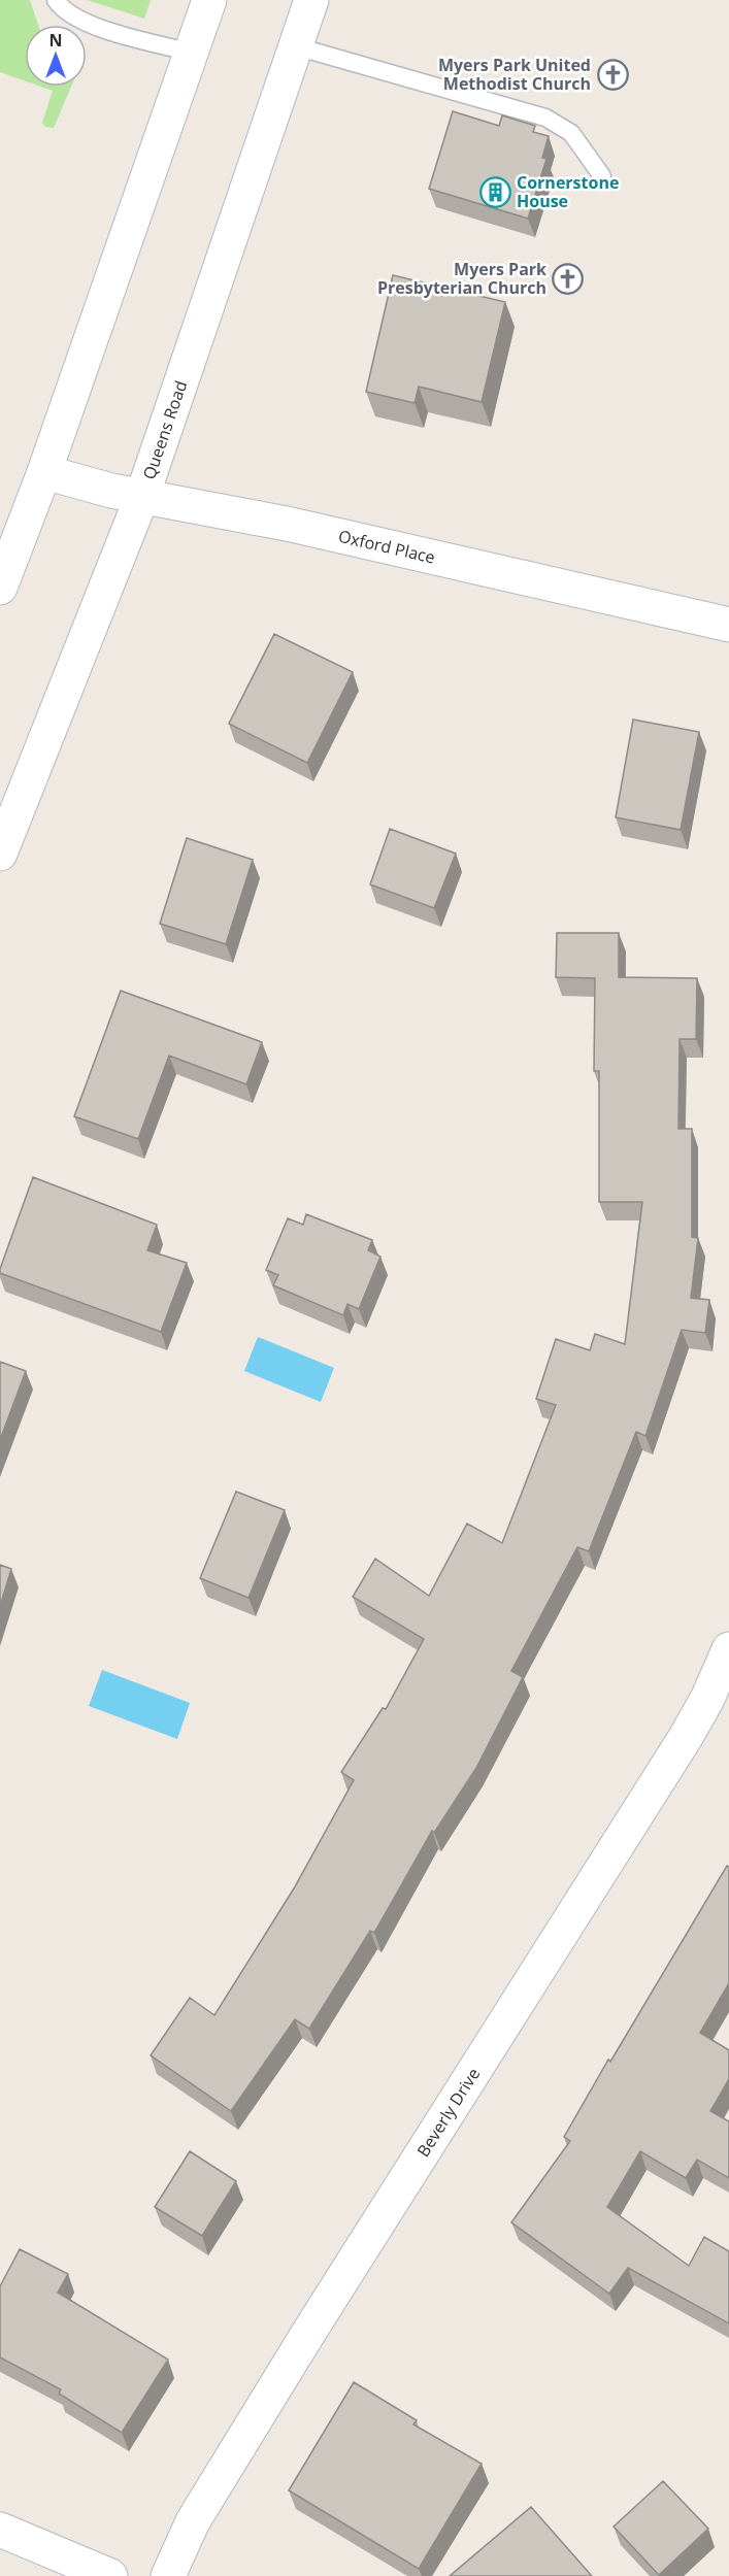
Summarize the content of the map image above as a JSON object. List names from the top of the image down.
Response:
{
  "streets": {
    "street": ["Queens Road", "Oxford Place", "Beverly Drive"]
  },
  "crossings": [
    ["Queens Road", "Oxford Place"]
  ],
  "places": {
    "church": ["Myers Park United Methodist Church", "Myers Park Presbyterian Church"],
    "building": ["Cornerstone House"]
  },
  "north": "top"
}
